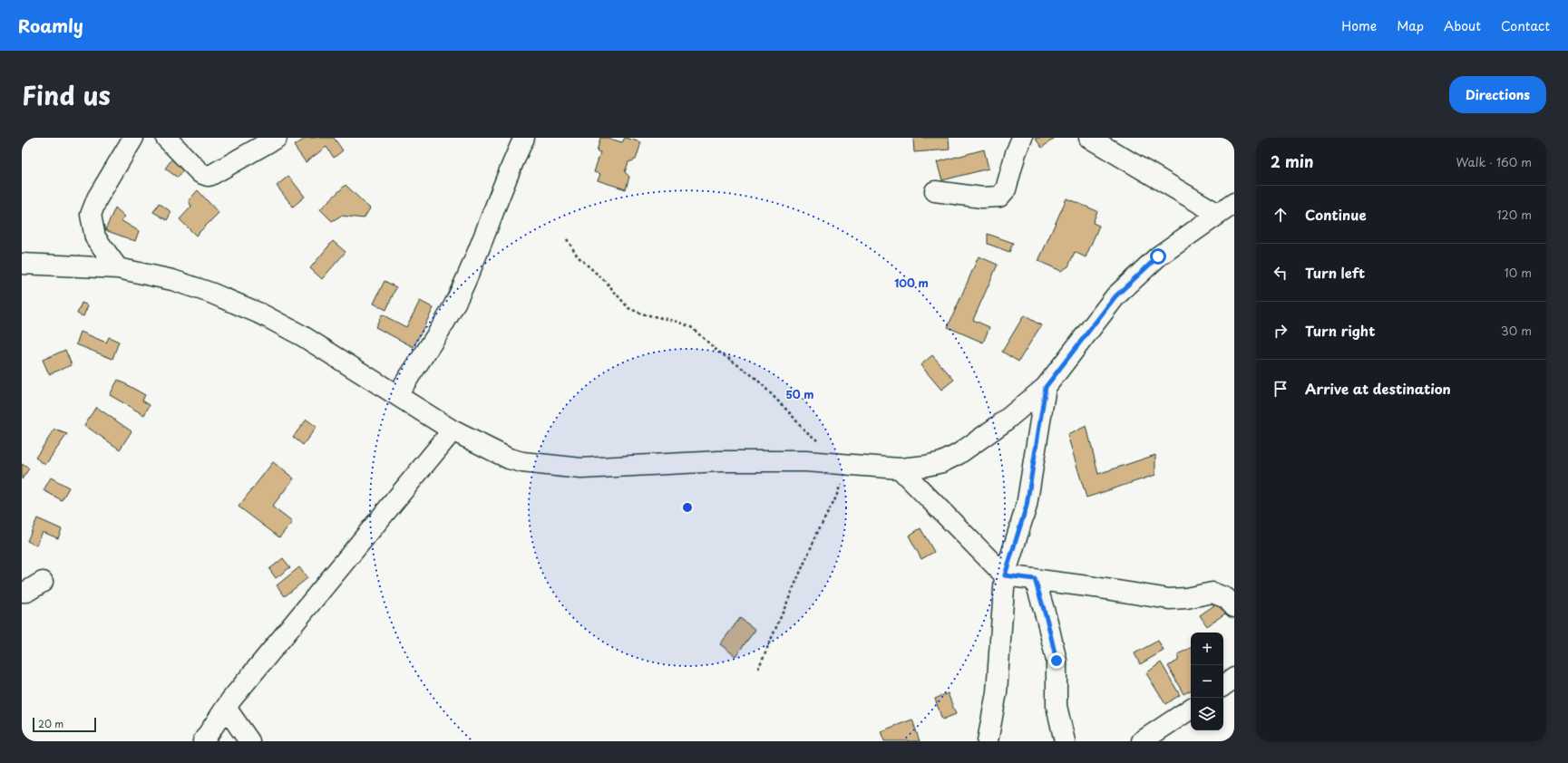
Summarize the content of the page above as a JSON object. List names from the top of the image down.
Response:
{
  "scale_bar": "20 m",
  "page": {
    "header": "Roamly",
    "nav": [
      "Home",
      "Map",
      "About",
      "Contact"
    ],
    "title": "Find us",
    "buttons": "Directions",
    "heading": ["2 min", "Walk · 160 m"],
    "list": [
      ["Continue", "120 m"],
      ["Turn left", "10 m"],
      ["Turn right", "30 m"],
      "Arrive at destination"
    ],
    "map_buttons": ["+", "−"],
    "scale": "20 m"
  },
  "rings": ["100 m", "50 m"]
}
